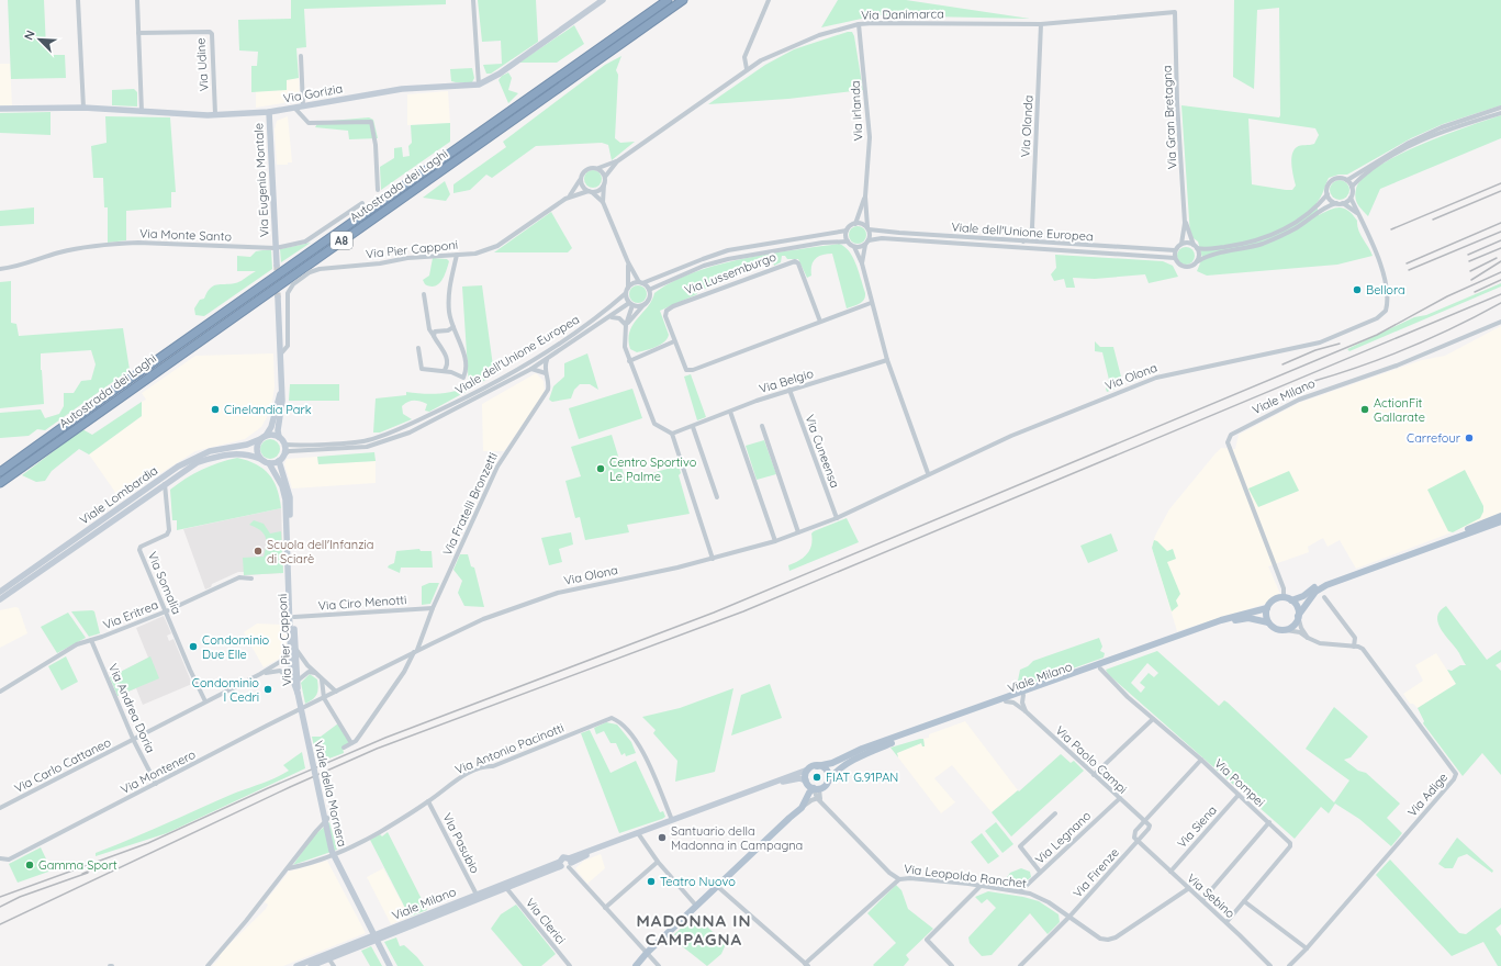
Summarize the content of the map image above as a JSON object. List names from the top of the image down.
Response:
{
  "streets": {
    "highway": ["Autostrada dei Laghi", "A8"],
    "main road": ["Viale Milano"],
    "street": [
      "Via Danimarca",
      "Via Udine",
      "Via Gorizia",
      "Via Irlanda",
      "Via Gran Bretagna",
      "Via Olanda",
      "Via Eugenio Montale",
      "Viale dell'Unione Europea",
      "Via Monte Santo",
      "Via Pier Capponi",
      "Via Lussemburgo",
      "Via Olona",
      "Via Belgio",
      "Via Cuneensa",
      "Viale Lombardia",
      "Via Fratelli Bronzetti",
      "Via Somalia",
      "Via Ciro Menotti",
      "Via Eritrea",
      "Via Andrea Doria",
      "Via Antonio Pacinotti",
      "Via Paolo Campi",
      "Via Carlo Cattaneo",
      "Via Montenero",
      "Via Pompei",
      "Viale della Mornera",
      "Via Adige",
      "Via Siena",
      "Via Legnano",
      "Via Pasubio",
      "Via Firenze",
      "Via Leopoldo Ranchet",
      "Via Sebino",
      "Via Clerici"
    ]
  },
  "crossings": [
    ["Via Danimarca", "Via Irlanda"],
    ["Via Danimarca", "Via Gran Bretagna"],
    ["Via Danimarca", "Via Olanda"],
    ["Via Danimarca", "Via Pier Capponi"],
    ["Via Udine", "Via Gorizia"],
    ["Via Gorizia", "Via Eugenio Montale"],
    ["Via Irlanda", "Viale dell'Unione Europea"],
    ["Via Gran Bretagna", "Viale dell'Unione Europea"],
    ["Via Olanda", "Viale dell'Unione Europea"],
    ["Via Eugenio Montale", "Via Monte Santo"],
    ["Viale dell'Unione Europea", "Via Pier Capponi"],
    ["Viale dell'Unione Europea", "Via Olona"],
    ["Viale dell'Unione Europea", "Viale Lombardia"],
    ["Viale dell'Unione Europea", "Via Fratelli Bronzetti"],
    ["Via Pier Capponi", "Viale Lombardia"],
    ["Via Pier Capponi", "Via Ciro Menotti"],
    ["Via Pier Capponi", "Viale della Mornera"],
    ["Via Olona", "Via Cuneensa"],
    ["Via Olona", "Via Fratelli Bronzetti"],
    ["Via Olona", "Via Montenero"],
    ["Via Belgio", "Via Cuneensa"],
    ["Viale Milano", "Via Antonio Pacinotti"],
    ["Viale Milano", "Via Paolo Campi"],
    ["Viale Milano", "Via Pompei"],
    ["Viale Milano", "Via Pasubio"],
    ["Viale Milano", "Via Clerici"],
    ["Viale Lombardia", "Via Somalia"],
    ["Via Fratelli Bronzetti", "Via Ciro Menotti"],
    ["Via Fratelli Bronzetti", "Via Montenero"],
    ["Via Somalia", "Via Eritrea"],
    ["Via Somalia", "Via Carlo Cattaneo"],
    ["Via Eritrea", "Via Andrea Doria"],
    ["Via Andrea Doria", "Via Carlo Cattaneo"],
    ["Via Andrea Doria", "Via Montenero"],
    ["Via Antonio Pacinotti", "Via Pasubio"],
    ["Via Paolo Campi", "Via Legnano"],
    ["Via Paolo Campi", "Via Firenze"],
    ["Via Pompei", "Via Siena"],
    ["Via Pompei", "Via Firenze"],
    ["Via Pompei", "Via Sebino"],
    ["Via Siena", "Via Sebino"],
    ["Via Legnano", "Via Leopoldo Ranchet"],
    ["Via Firenze", "Via Leopoldo Ranchet"],
    ["Via Firenze", "Via Sebino"],
    ["Via Leopoldo Ranchet", "Via Sebino"]
  ],
  "districts": ["MADONNA IN CAMPAGNA"],
  "places": [
    "Bellora",
    "Cinelandia Park",
    "ActionFit Gallarate",
    "Carrefour",
    "Centro Sportivo Le Palme",
    "Scuola dell'Infanzia di Sciarè",
    "Condominio Due Elle",
    "Condominio I Cedri",
    "FIAT G.91PAN",
    "Santuario della Madonna in Campagna",
    "Gamma Sport",
    "Teatro Nuovo"
  ],
  "north": "top left"
}
